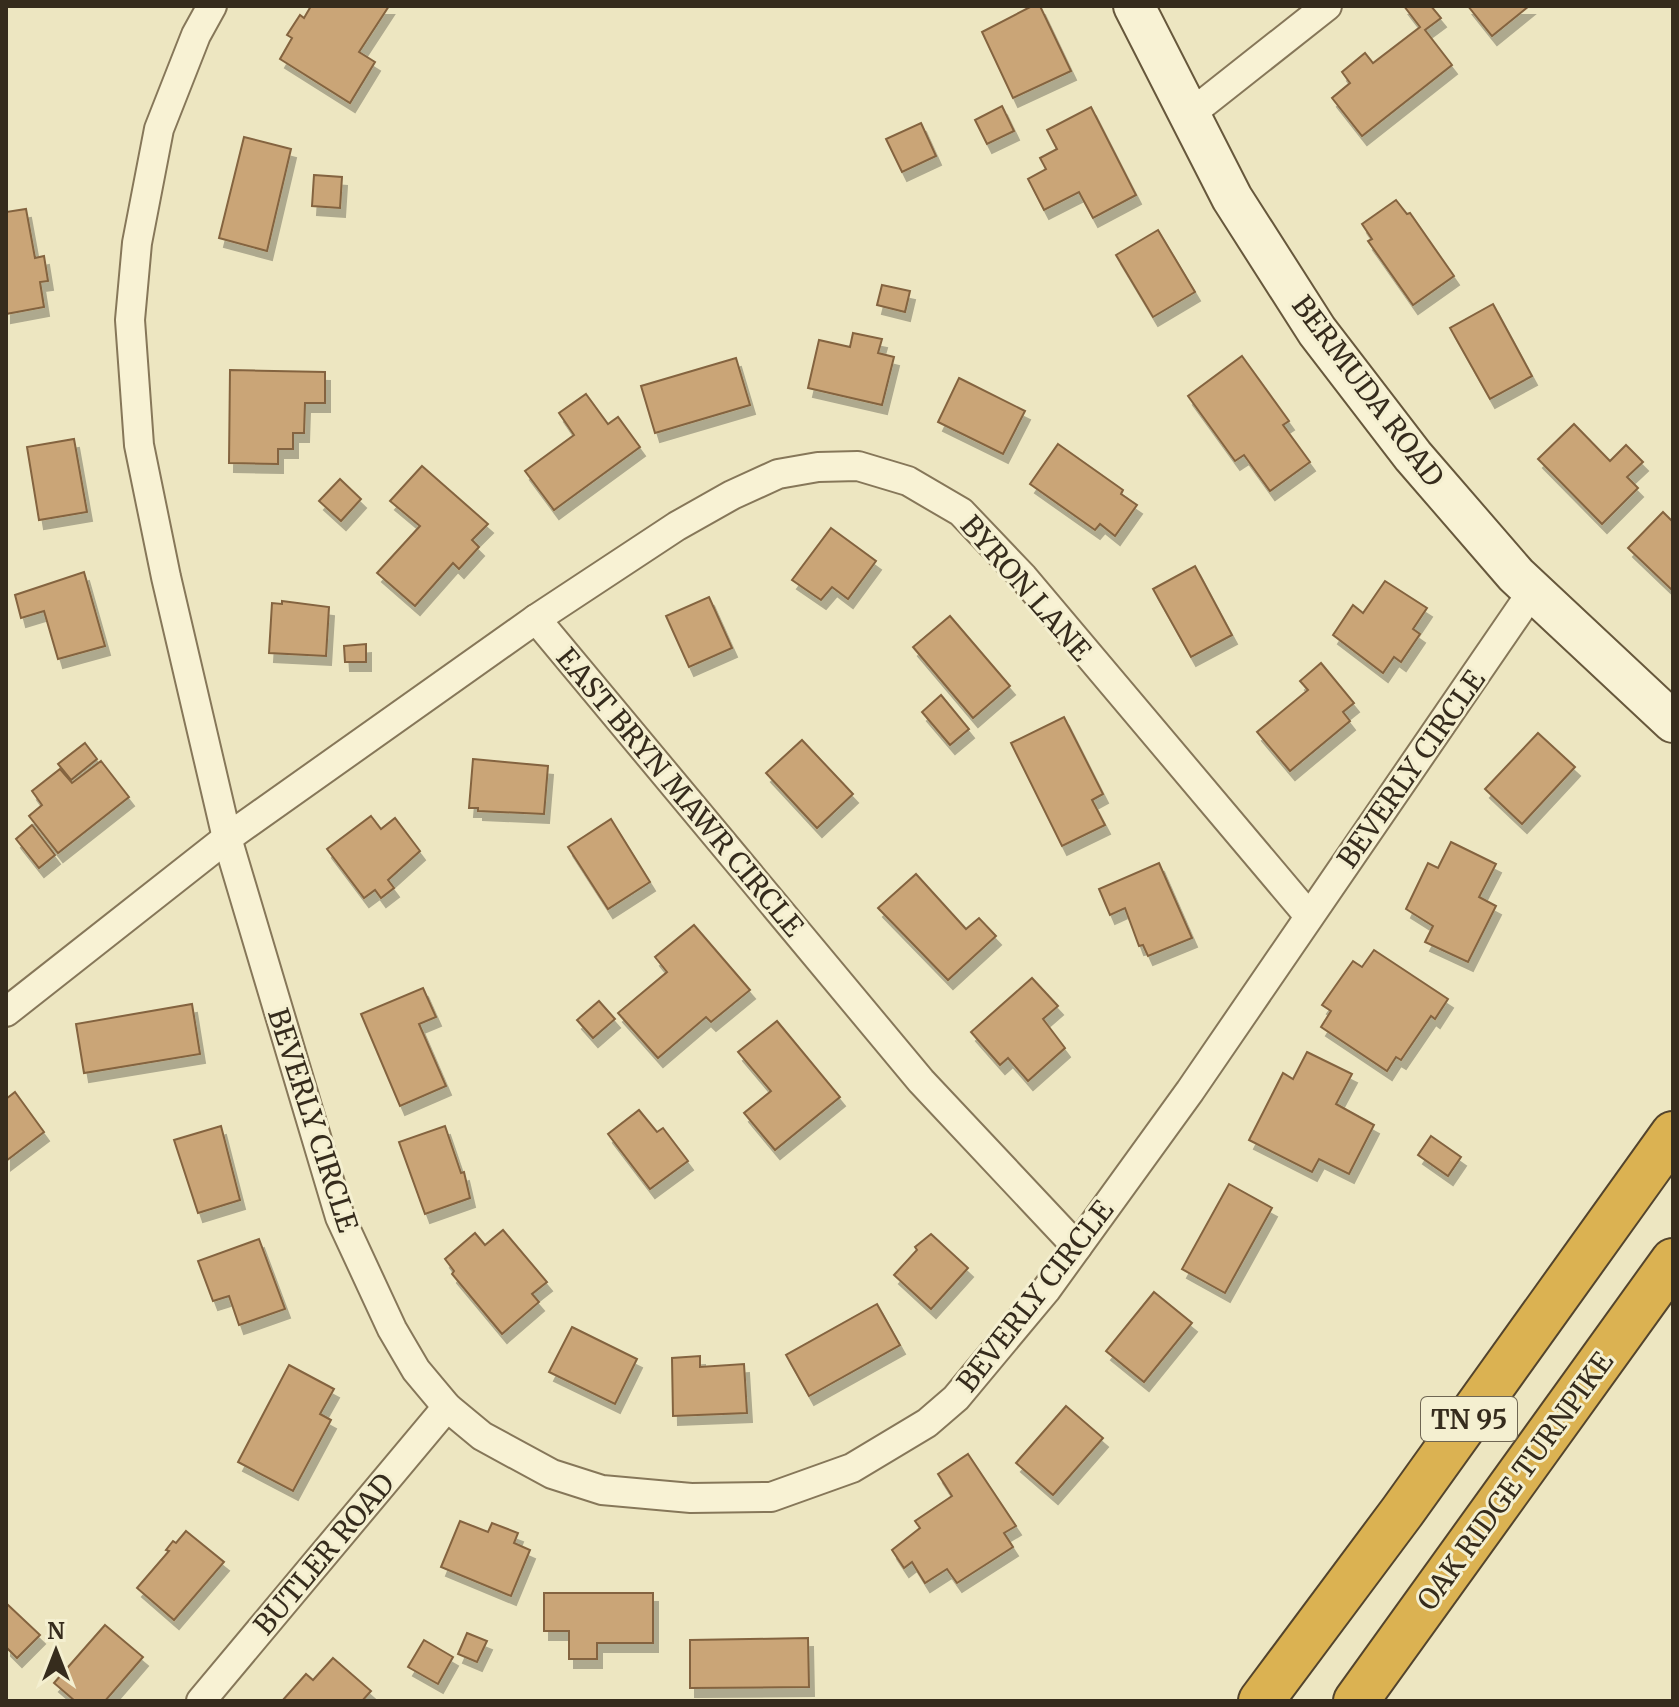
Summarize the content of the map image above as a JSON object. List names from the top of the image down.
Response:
{
  "streets": {
    "highway": ["TN 95", "OAK RIDGE TURNPIKE"],
    "street": [
      "BERMUDA ROAD",
      "BYRON LANE",
      "BEVERLY CIRCLE",
      "EAST BRYN MAWR CIRCLE",
      "BUTLER ROAD"
    ]
  },
  "crossings": [
    ["BERMUDA ROAD", "BEVERLY CIRCLE"],
    ["BYRON LANE", "BEVERLY CIRCLE"],
    ["BYRON LANE", "EAST BRYN MAWR CIRCLE"],
    ["BEVERLY CIRCLE", "EAST BRYN MAWR CIRCLE"],
    ["BEVERLY CIRCLE", "BUTLER ROAD"]
  ],
  "north": "top"
}
